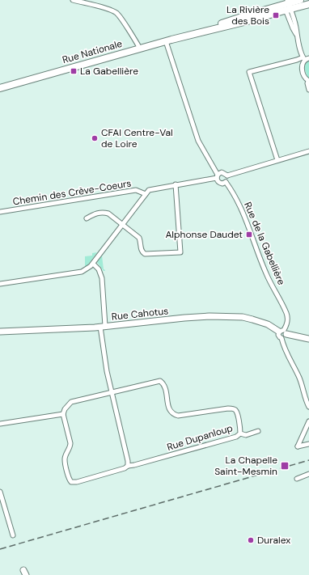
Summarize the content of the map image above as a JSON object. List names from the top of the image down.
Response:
{
  "streets": {
    "main road": ["Rue Nationale"],
    "street": [
      "Chemin des Crève-Coeurs",
      "Rue de la Gabellière",
      "Rue Cahotus",
      "Rue Dupanloup"
    ]
  },
  "crossings": [
    ["Rue de la Gabellière", "Rue Cahotus"]
  ],
  "places": {
    "transit": [
      "La Rivière des Bois",
      "La Gabellière",
      "Alphonse Daudet",
      "La Chapelle Saint-Mesmin"
    ],
    "other": ["CFAI Centre-Val de Loire", "Duralex"]
  }
}
